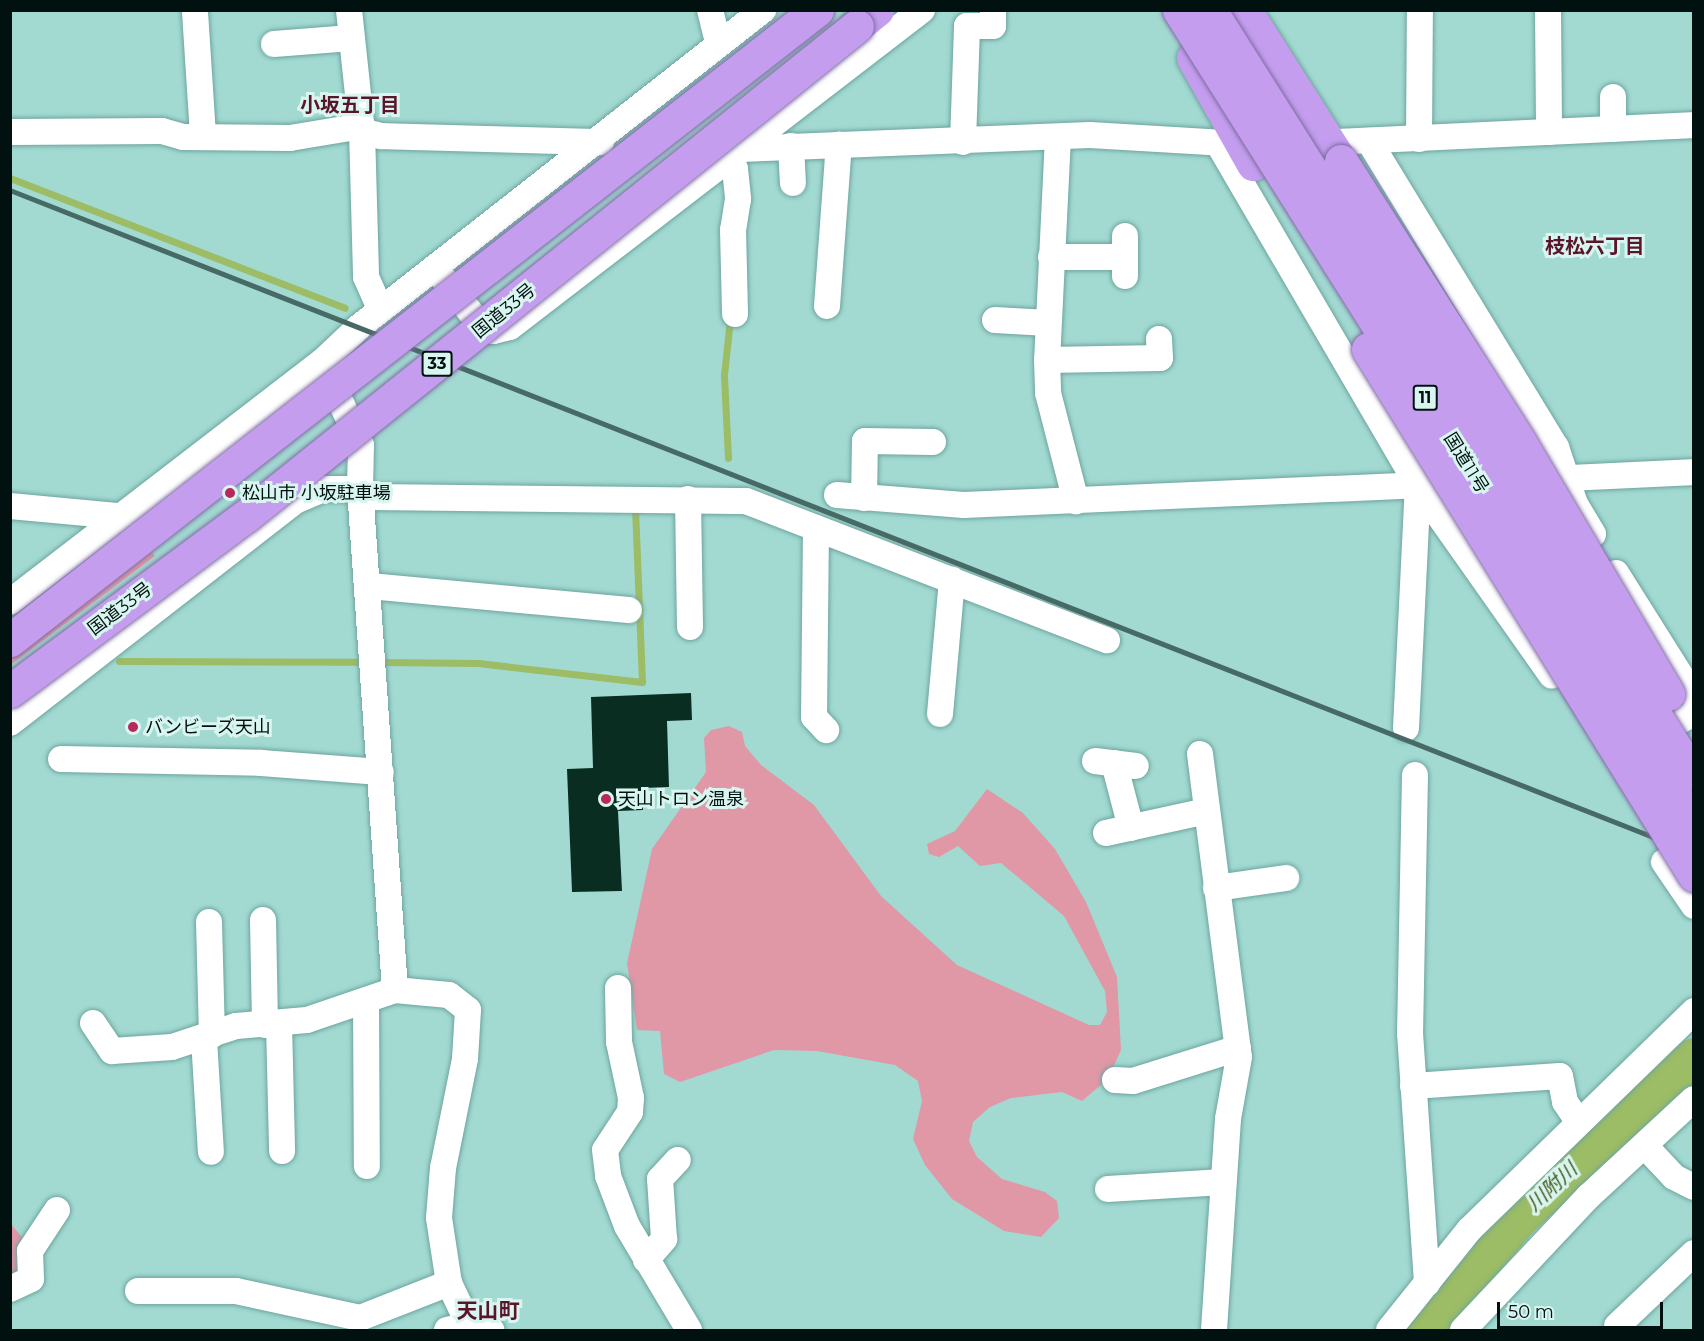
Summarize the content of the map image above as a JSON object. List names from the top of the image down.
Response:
{
  "streets": {
    "highway": [
      "国道33号",
      "33",
      "11",
      "国道11号"
    ]
  },
  "districts": ["小坂五丁目", "枝松六丁目", "天山町"],
  "water": ["川附川"],
  "places": ["松山市 小坂駐車場", "バンビーズ天山", "天山トロン温泉"],
  "scale_bar": "50 m"
}
